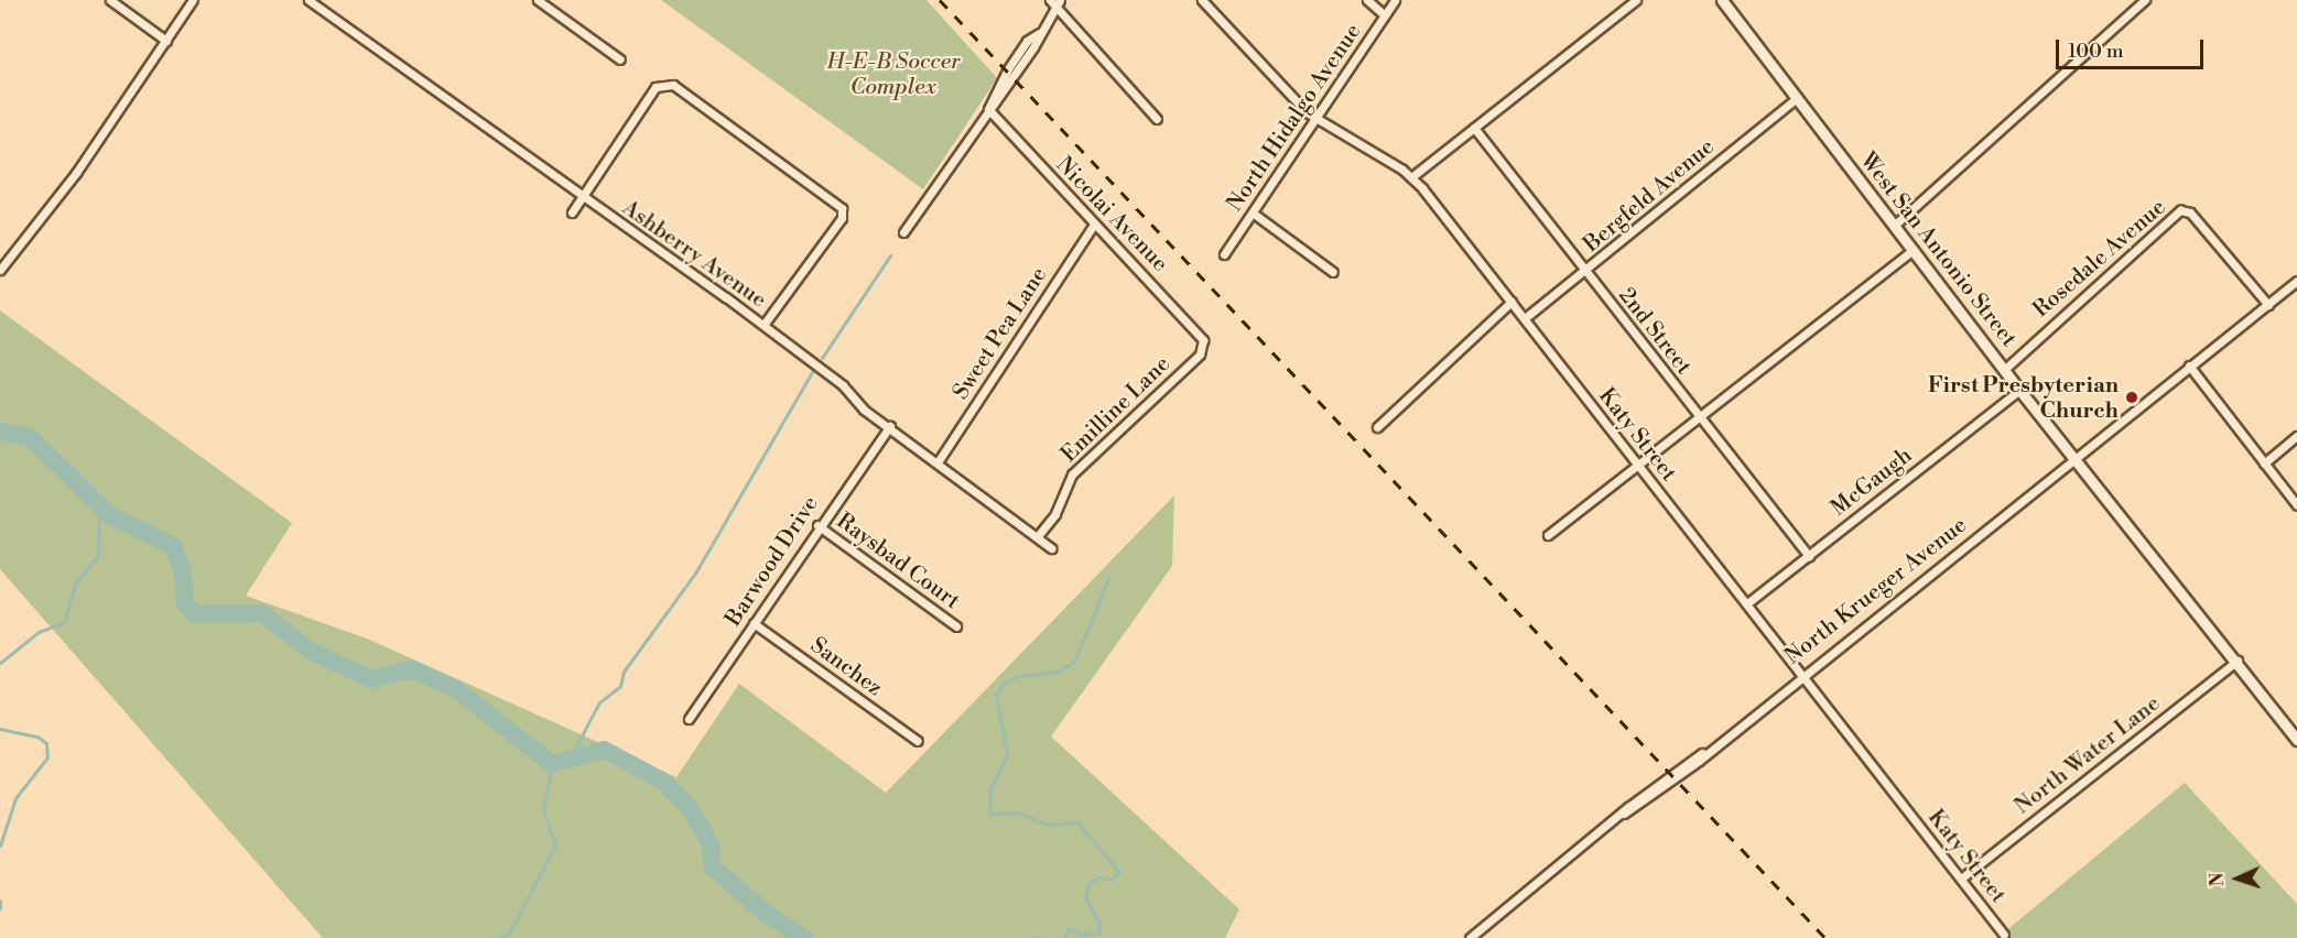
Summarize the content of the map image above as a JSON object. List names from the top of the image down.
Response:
{
  "streets": {
    "street": [
      "North Hidalgo Avenue",
      "Bergfeld Avenue",
      "Nicolai Avenue",
      "West San Antonio Street",
      "Ashberry Avenue",
      "Rosedale Avenue",
      "2nd Street",
      "Sweet Pea Lane",
      "Emilline Lane",
      "Katy Street",
      "McGaugh",
      "Barwood Drive",
      "Raysbad Court",
      "North Krueger Avenue",
      "Sanchez",
      "North Water Lane"
    ]
  },
  "crossings": [
    ["North Hidalgo Avenue", "Katy Street"],
    ["Bergfeld Avenue", "West San Antonio Street"],
    ["Bergfeld Avenue", "2nd Street"],
    ["Bergfeld Avenue", "Katy Street"],
    ["Nicolai Avenue", "Sweet Pea Lane"],
    ["Nicolai Avenue", "Emilline Lane"],
    ["West San Antonio Street", "Rosedale Avenue"],
    ["West San Antonio Street", "McGaugh"],
    ["West San Antonio Street", "North Krueger Avenue"],
    ["West San Antonio Street", "North Water Lane"],
    ["Ashberry Avenue", "Sweet Pea Lane"],
    ["Ashberry Avenue", "Emilline Lane"],
    ["Ashberry Avenue", "Barwood Drive"],
    ["Rosedale Avenue", "North Krueger Avenue"],
    ["2nd Street", "McGaugh"],
    ["Katy Street", "McGaugh"],
    ["Katy Street", "North Krueger Avenue"],
    ["Katy Street", "North Water Lane"],
    ["Barwood Drive", "Raysbad Court"],
    ["Barwood Drive", "Sanchez"]
  ],
  "parks": ["H-E-B Soccer Complex"],
  "places": ["First Presbyterian Church"],
  "scale_bar": "100 m",
  "north": "left"
}
